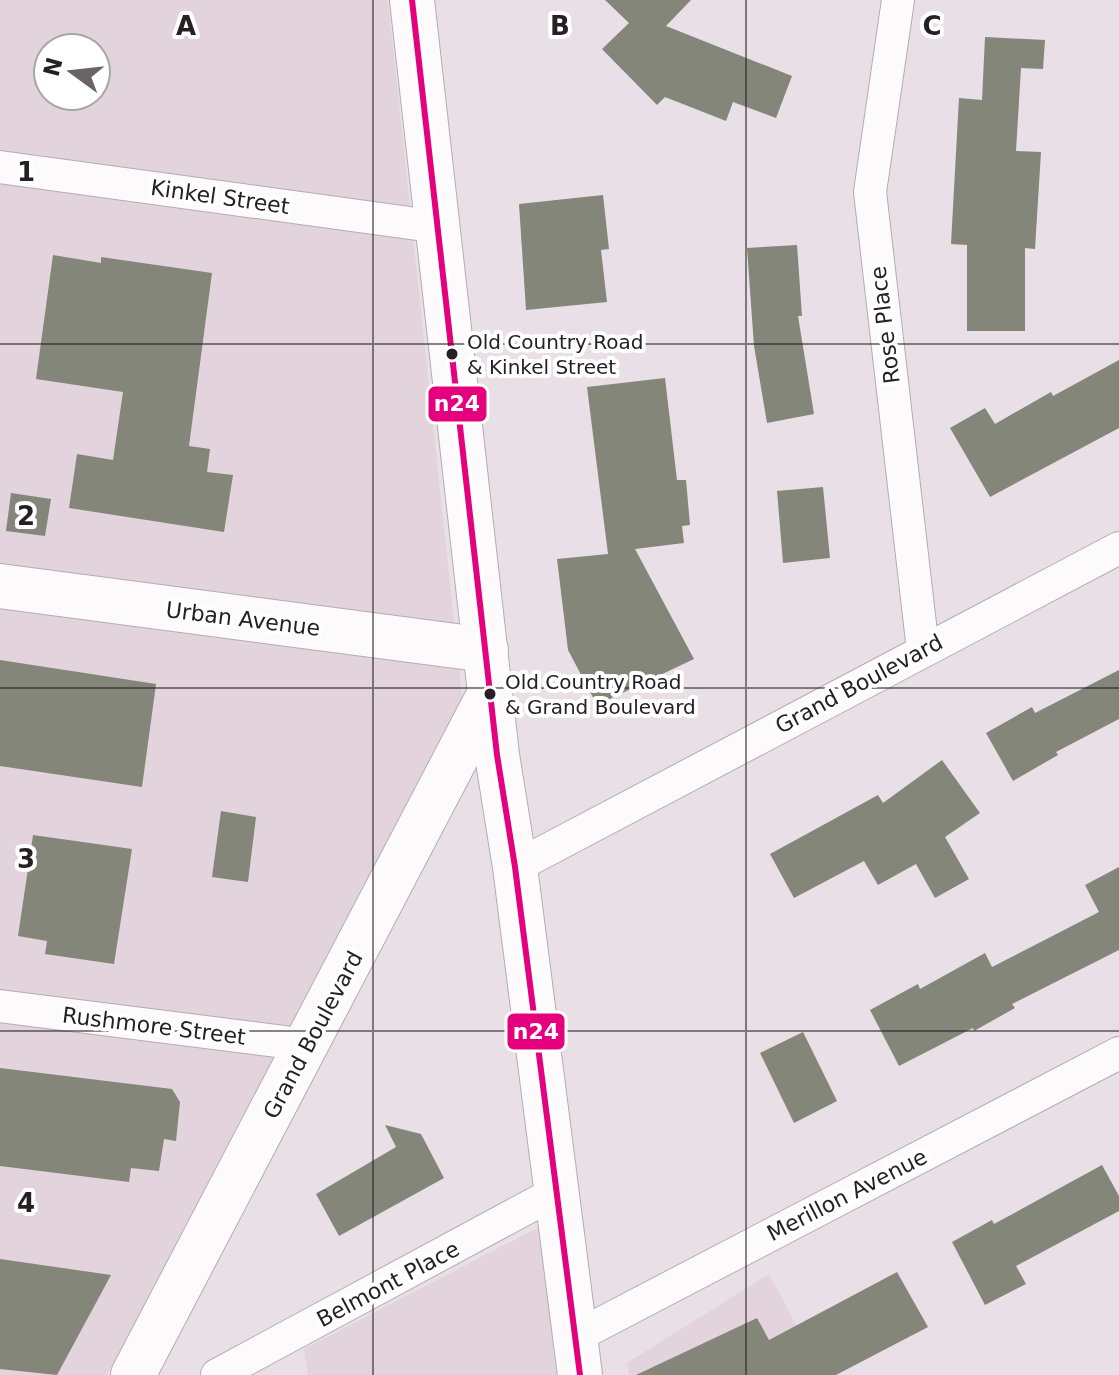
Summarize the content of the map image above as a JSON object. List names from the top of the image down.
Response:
{
  "streets": {
    "main road": ["Urban Avenue", "Grand Boulevard"],
    "street": [
      "Kinkel Street",
      "Rose Place",
      "Rushmore Street",
      "Merillon Avenue",
      "Belmont Place"
    ]
  },
  "crossings": [
    ["Rose Place", "Grand Boulevard"],
    ["Grand Boulevard", "Rushmore Street"]
  ],
  "places": ["Old Country Road & Kinkel Street", "Old Country Road & Grand Boulevard"],
  "lines": ["transit line n24"],
  "north": "left",
  "grid": {
    "columns": ["A", "B", "C"],
    "rows": [
      "1",
      "2",
      "3",
      "4"
    ]
  }
}
